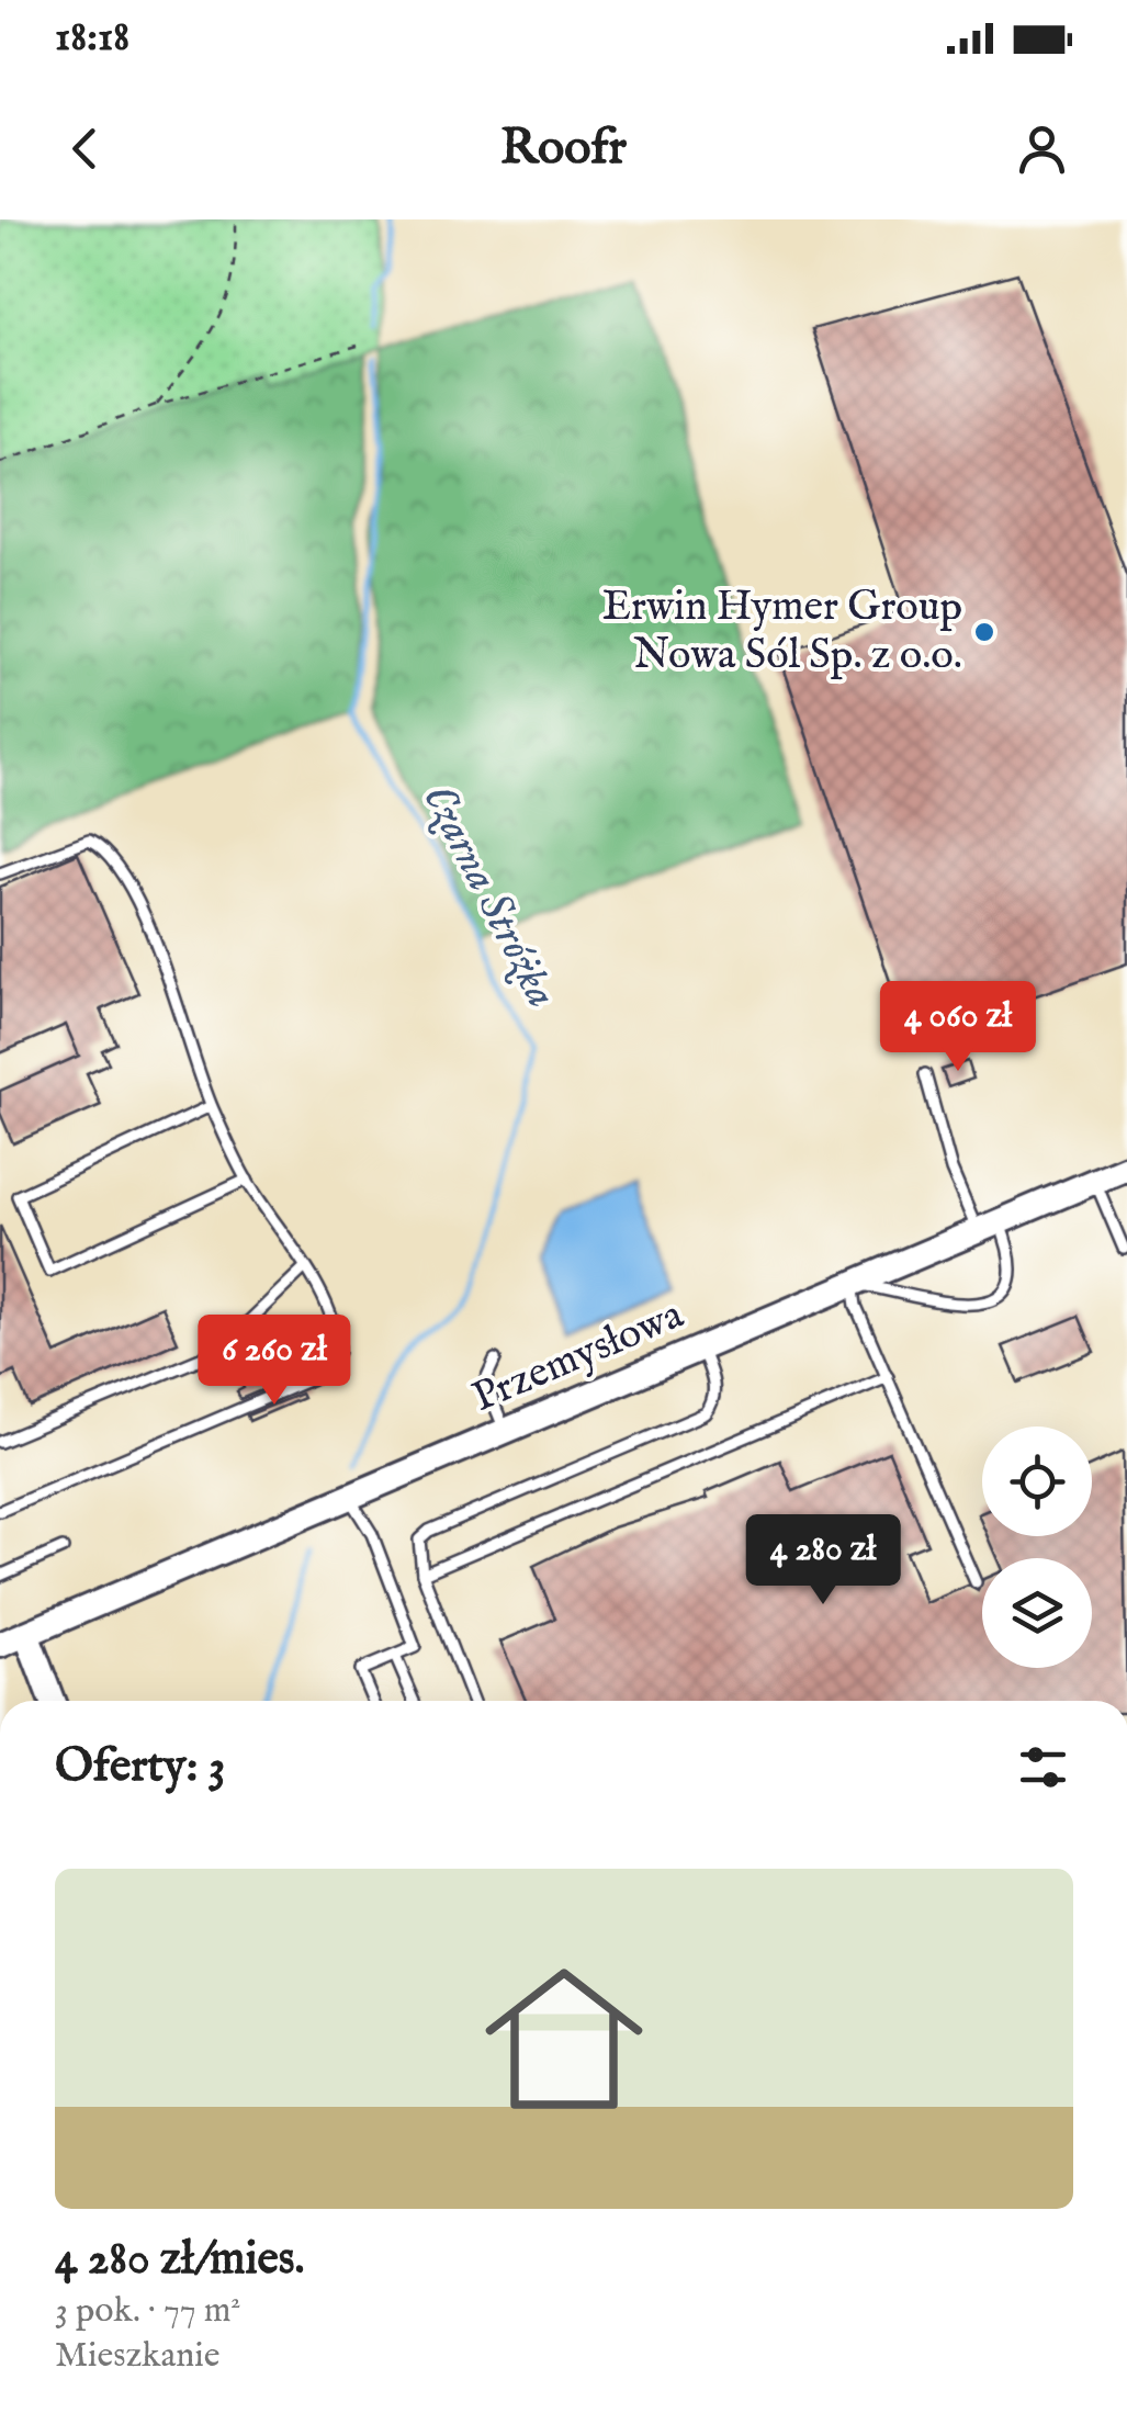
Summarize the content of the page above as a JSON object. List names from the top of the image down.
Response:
{
  "streets": {
    "street": ["Przemysłowa"]
  },
  "water": ["Czarna Stróżka"],
  "places": ["Erwin Hymer Group Nowa Sól Sp. z o.o."],
  "page": {
    "status": "18:18",
    "header": "Roofr",
    "price": ["4 060 zł", "6 260 zł", "4 280 zł"],
    "heading": "Oferty: 3",
    "list": [
      {
        "name": "4 280 zł/mies.",
        "note": "3 pok. · 77 m² · Mieszkanie"
      }
    ]
  }
}
